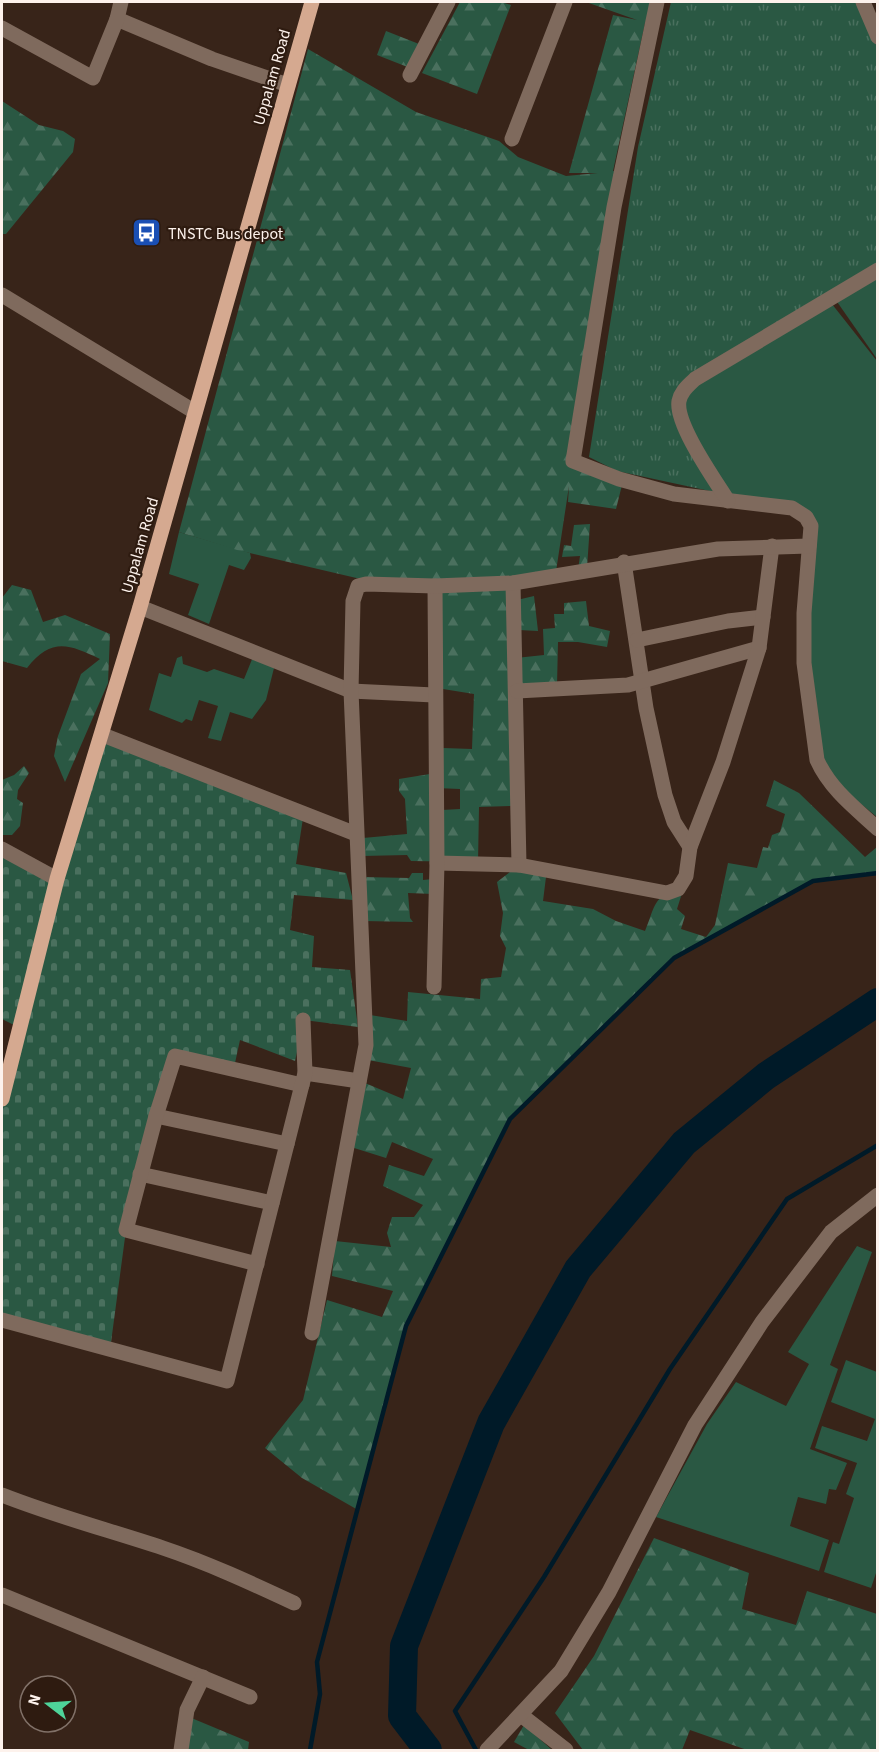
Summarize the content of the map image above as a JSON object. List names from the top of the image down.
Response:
{
  "streets": {
    "main road": ["Uppalam Road"]
  },
  "places": {
    "bus stop": ["TNSTC Bus depot"]
  },
  "north": "left"
}
